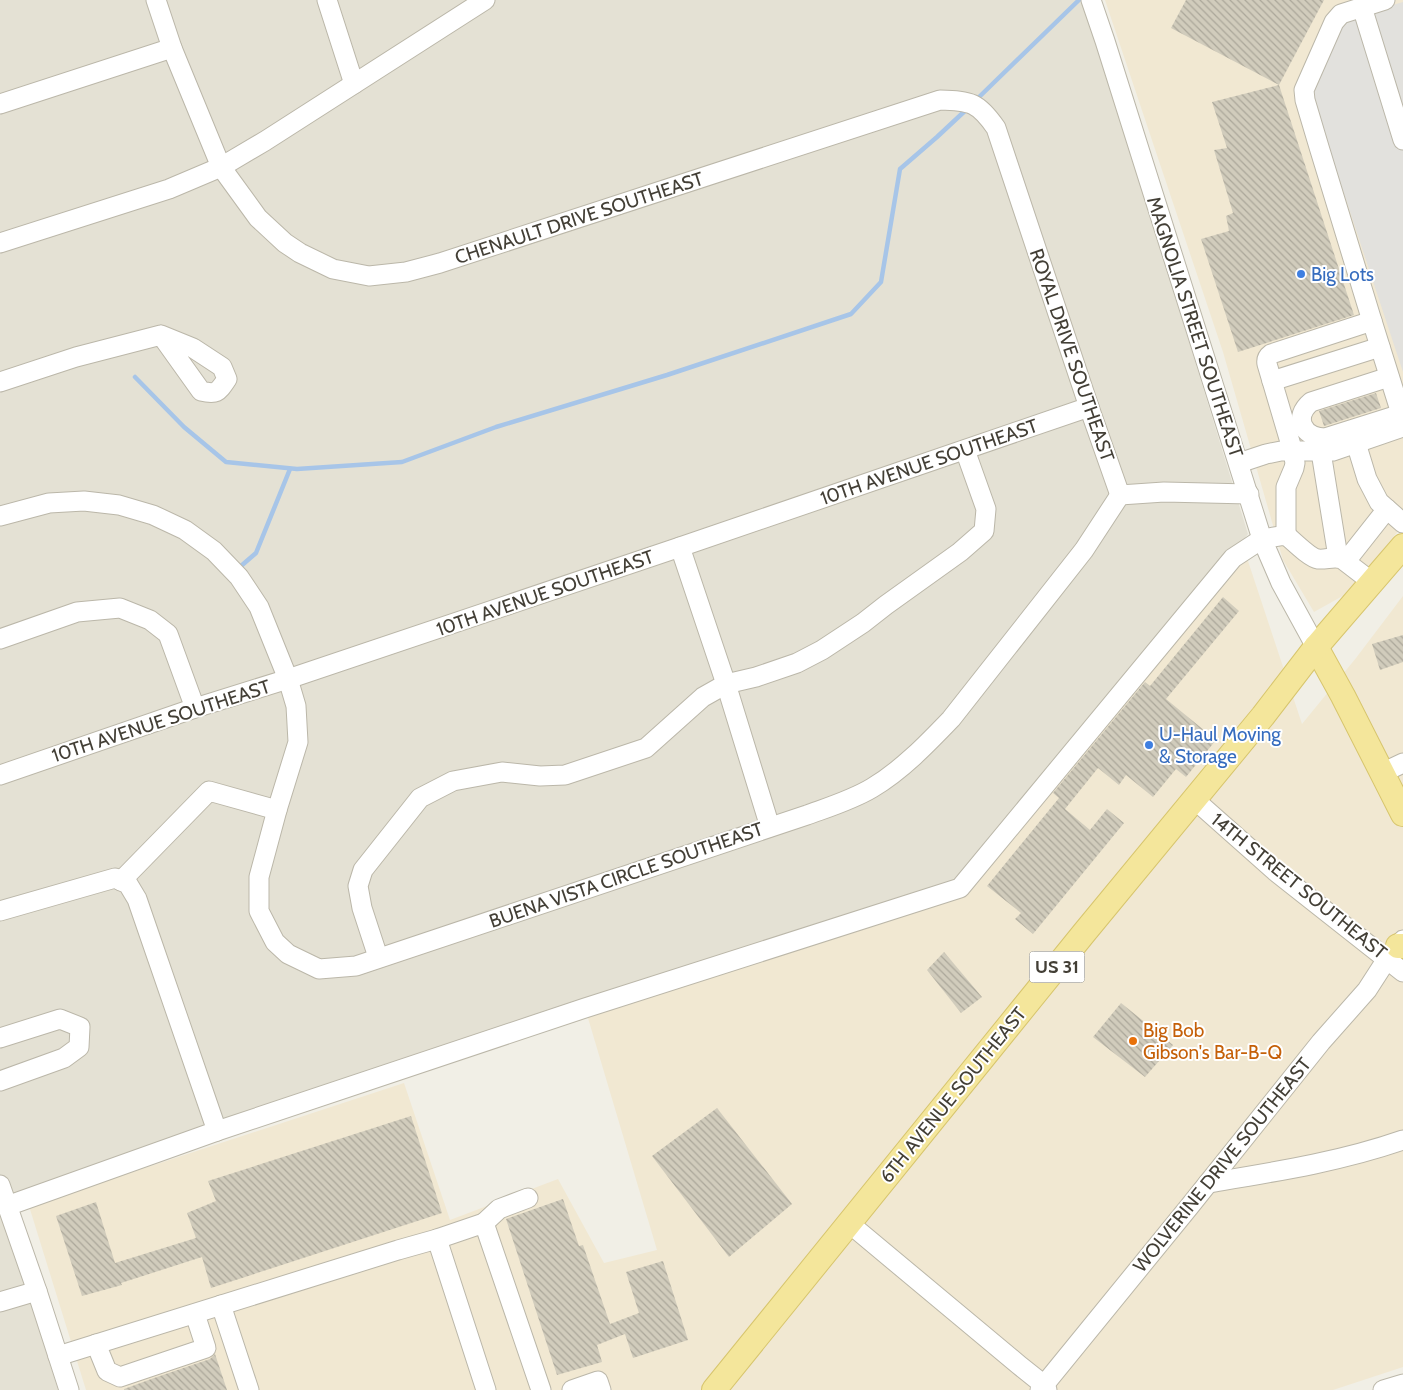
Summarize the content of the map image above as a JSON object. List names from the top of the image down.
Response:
{
  "streets": {
    "main road": ["US 31", "6TH AVENUE SOUTHEAST"],
    "street": [
      "CHENAULT DRIVE SOUTHEAST",
      "MAGNOLIA STREET SOUTHEAST",
      "ROYAL DRIVE SOUTHEAST",
      "10TH AVENUE SOUTHEAST",
      "BUENA VISTA CIRCLE SOUTHEAST",
      "14TH STREET SOUTHEAST",
      "WOLVERINE DRIVE SOUTHEAST"
    ]
  },
  "crossings": [
    ["CHENAULT DRIVE SOUTHEAST", "ROYAL DRIVE SOUTHEAST"],
    ["MAGNOLIA STREET SOUTHEAST", "6TH AVENUE SOUTHEAST"],
    ["ROYAL DRIVE SOUTHEAST", "10TH AVENUE SOUTHEAST"],
    ["ROYAL DRIVE SOUTHEAST", "BUENA VISTA CIRCLE SOUTHEAST"],
    ["10TH AVENUE SOUTHEAST", "BUENA VISTA CIRCLE SOUTHEAST"],
    ["14TH STREET SOUTHEAST", "6TH AVENUE SOUTHEAST"],
    ["14TH STREET SOUTHEAST", "WOLVERINE DRIVE SOUTHEAST"]
  ],
  "places": ["Big Lots", "U-Haul Moving & Storage", "Big Bob Gibson's Bar-B-Q"]
}
